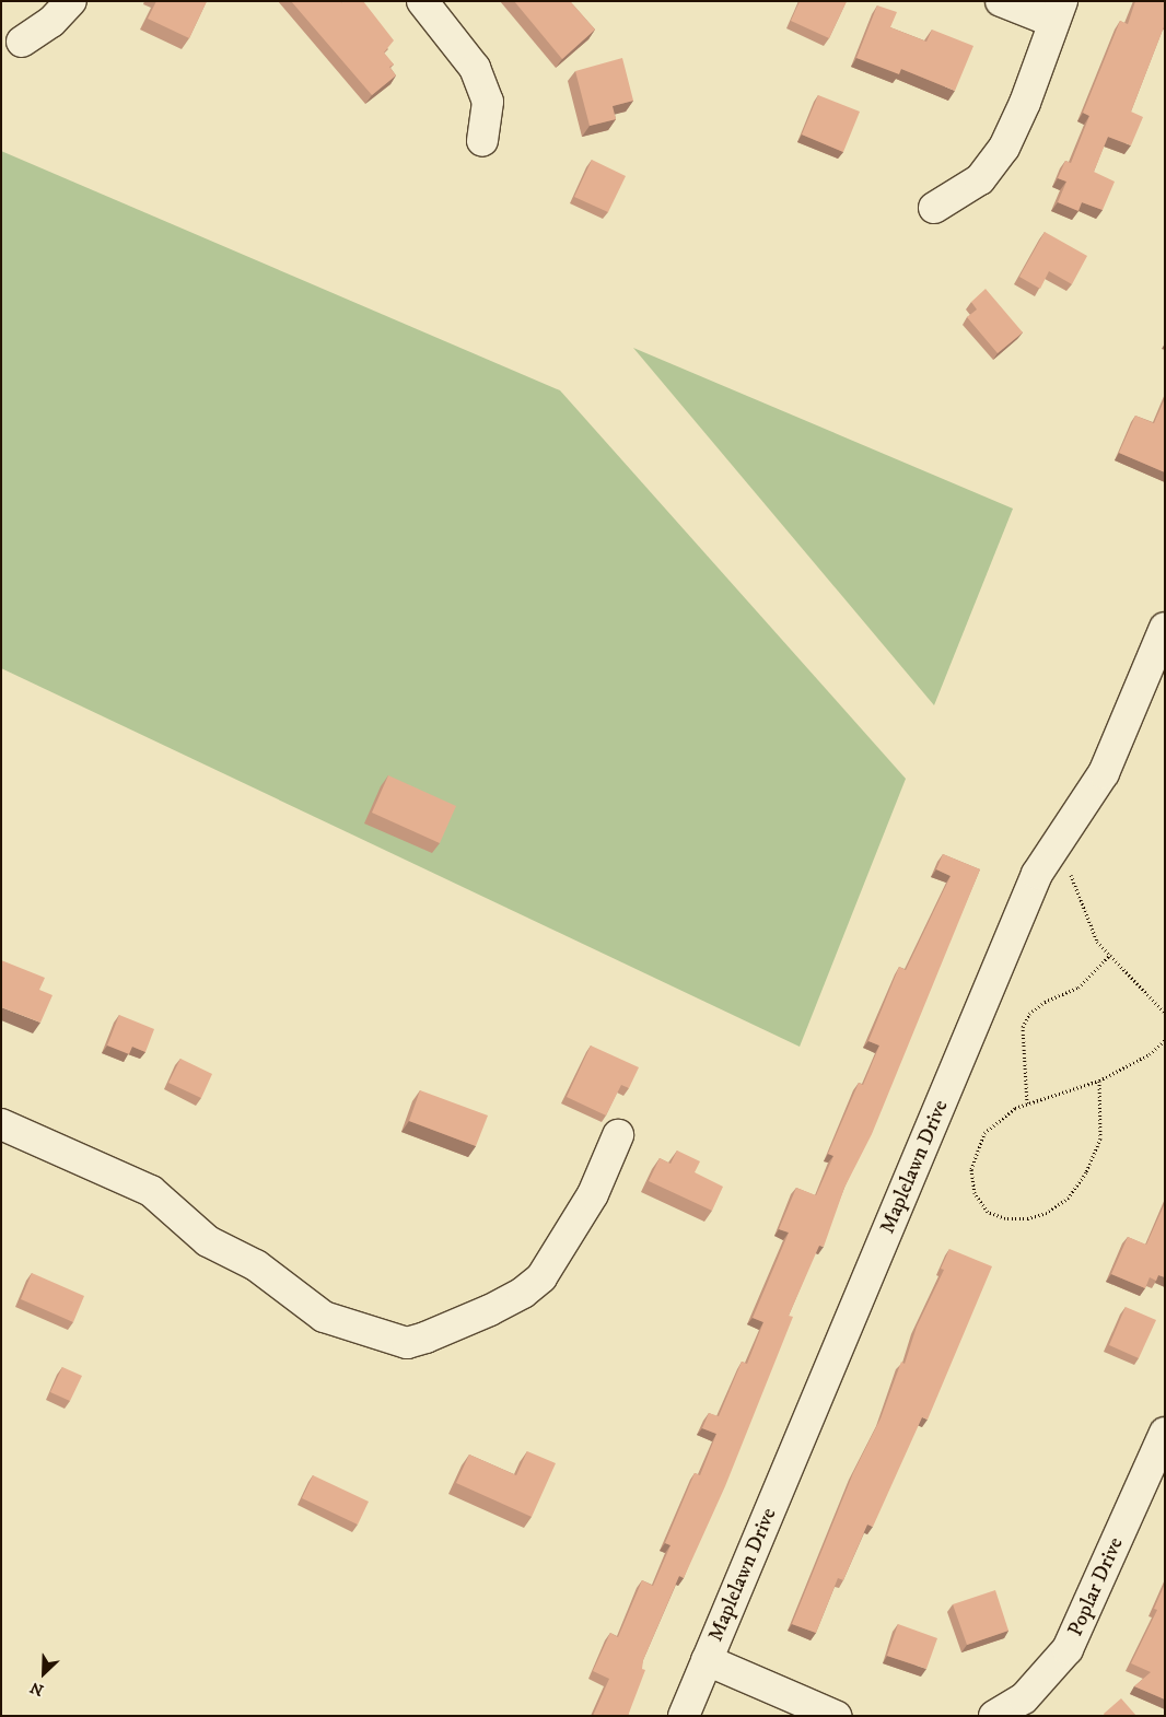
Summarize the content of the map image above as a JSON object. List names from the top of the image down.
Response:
{
  "streets": {
    "street": ["Maplelawn Drive", "Poplar Drive"]
  },
  "north": "bottom left"
}
